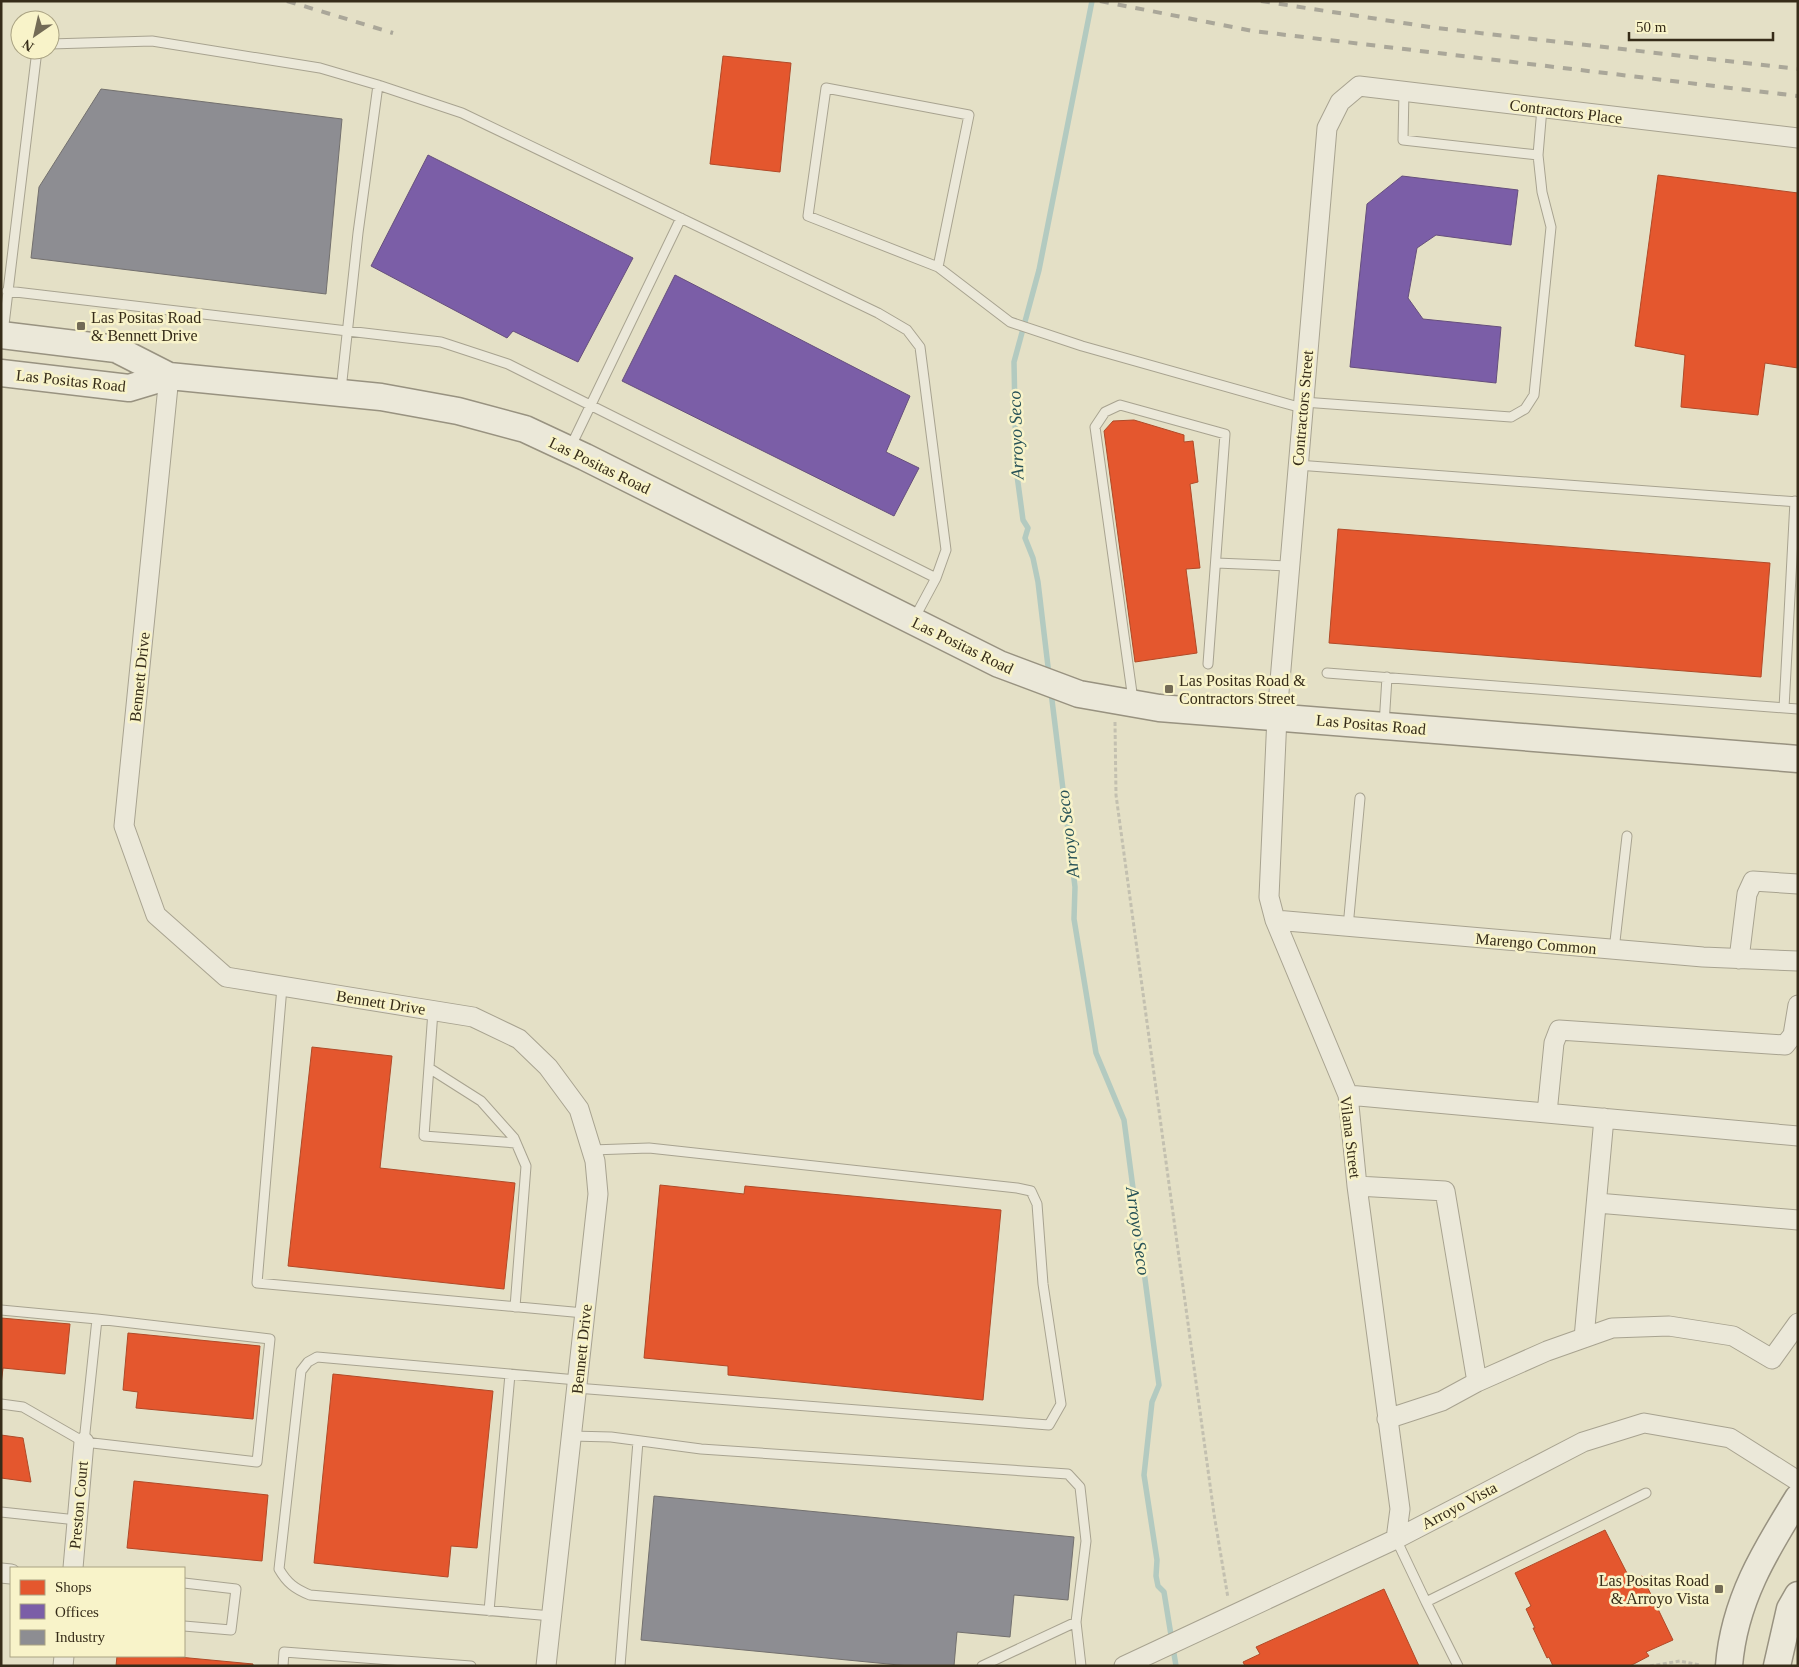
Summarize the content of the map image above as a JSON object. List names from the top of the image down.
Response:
{
  "streets": {
    "main road": ["Las Positas Road"],
    "street": [
      "Contractors Place",
      "Contractors Street",
      "Bennett Drive",
      "Marengo Common",
      "Vilana Street",
      "Preston Court",
      "Arroyo Vista"
    ]
  },
  "crossings": [
    ["Contractors Place", "Contractors Street"],
    ["Las Positas Road", "Contractors Street"],
    ["Las Positas Road", "Bennett Drive"],
    ["Las Positas Road", "Vilana Street"],
    ["Contractors Street", "Vilana Street"],
    ["Marengo Common", "Vilana Street"],
    ["Vilana Street", "Arroyo Vista"]
  ],
  "water": ["Arroyo Seco"],
  "places": {
    "transit": ["Las Positas Road & Bennett Drive", "Las Positas Road & Contractors Street", "Las Positas Road & Arroyo Vista"]
  },
  "legend": ["Shops", "Offices", "Industry"],
  "scale_bar": "50 m",
  "north": "bottom left"
}
